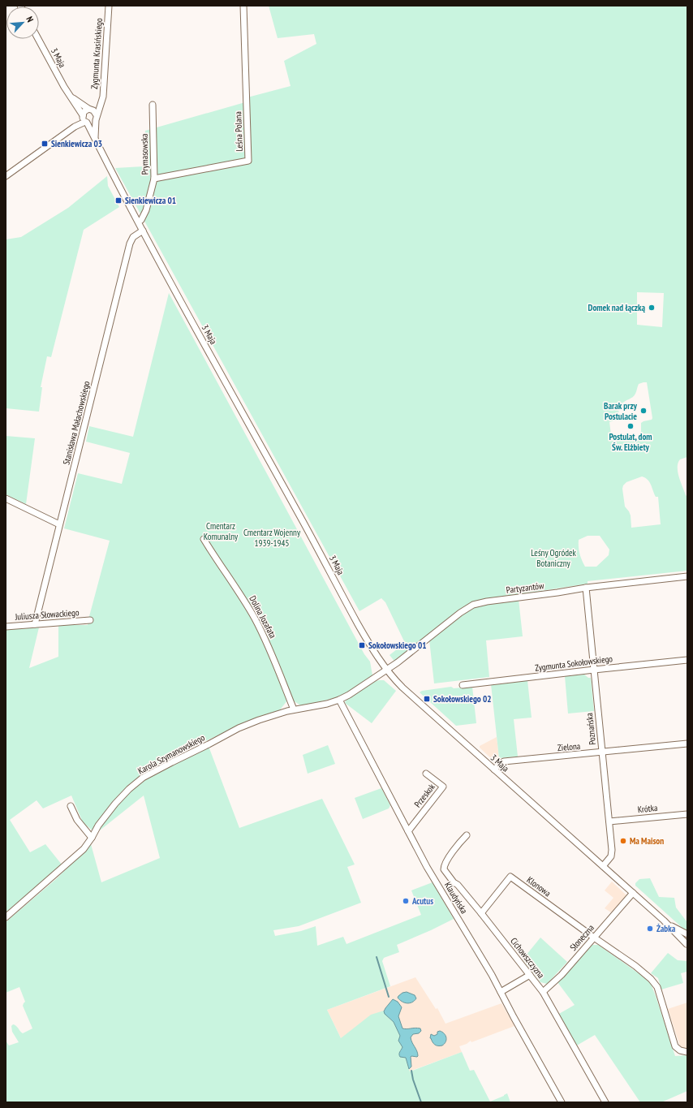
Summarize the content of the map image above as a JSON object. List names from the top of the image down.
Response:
{
  "streets": {
    "street": [
      "Zygmunta Krasińskiego",
      "3 Maja",
      "Leśna Polana",
      "Prymasowska",
      "Stanisława Małachowskiego",
      "Partyzantów",
      "Juliusza Słowackiego",
      "Dolina Jozafata",
      "Zygmunta Sokołowskiego",
      "Poznańska",
      "Zielona",
      "Karola Szymanowskiego",
      "Przeskok",
      "Krótka",
      "Klonowa",
      "Klaudyńska",
      "Słoneczna",
      "Cichowszczyzna"
    ]
  },
  "crossings": [
    ["Zygmunta Krasińskiego", "3 Maja"],
    ["3 Maja", "Stanisława Małachowskiego"],
    ["3 Maja", "Partyzantów"],
    ["3 Maja", "Poznańska"],
    ["3 Maja", "Zielona"],
    ["3 Maja", "Karola Szymanowskiego"],
    ["3 Maja", "Słoneczna"],
    ["Leśna Polana", "Prymasowska"],
    ["Stanisława Małachowskiego", "Juliusza Słowackiego"],
    ["Partyzantów", "Poznańska"],
    ["Partyzantów", "Karola Szymanowskiego"],
    ["Dolina Jozafata", "Karola Szymanowskiego"],
    ["Zygmunta Sokołowskiego", "Poznańska"],
    ["Poznańska", "Zielona"],
    ["Poznańska", "Krótka"],
    ["Karola Szymanowskiego", "Klaudyńska"],
    ["Przeskok", "Klaudyńska"],
    ["Klonowa", "Słoneczna"],
    ["Klonowa", "Cichowszczyzna"],
    ["Słoneczna", "Cichowszczyzna"]
  ],
  "parks": ["Cmentarz Komunalny", "Cmentarz Wojenny 1939-1945", "Leśny Ogródek Botaniczny"],
  "places": {
    "transit": [
      "Sienkiewicza 03",
      "Sienkiewicza 01",
      "Sokołowskiego 01",
      "Sokołowskiego 02"
    ],
    "other": [
      "Domek nad łączką",
      "Barak przy Postulacie",
      "Postulat, dom Św. Elżbiety",
      "Ma Maison",
      "Acutus",
      "Żabka"
    ]
  },
  "north": "top right"
}
